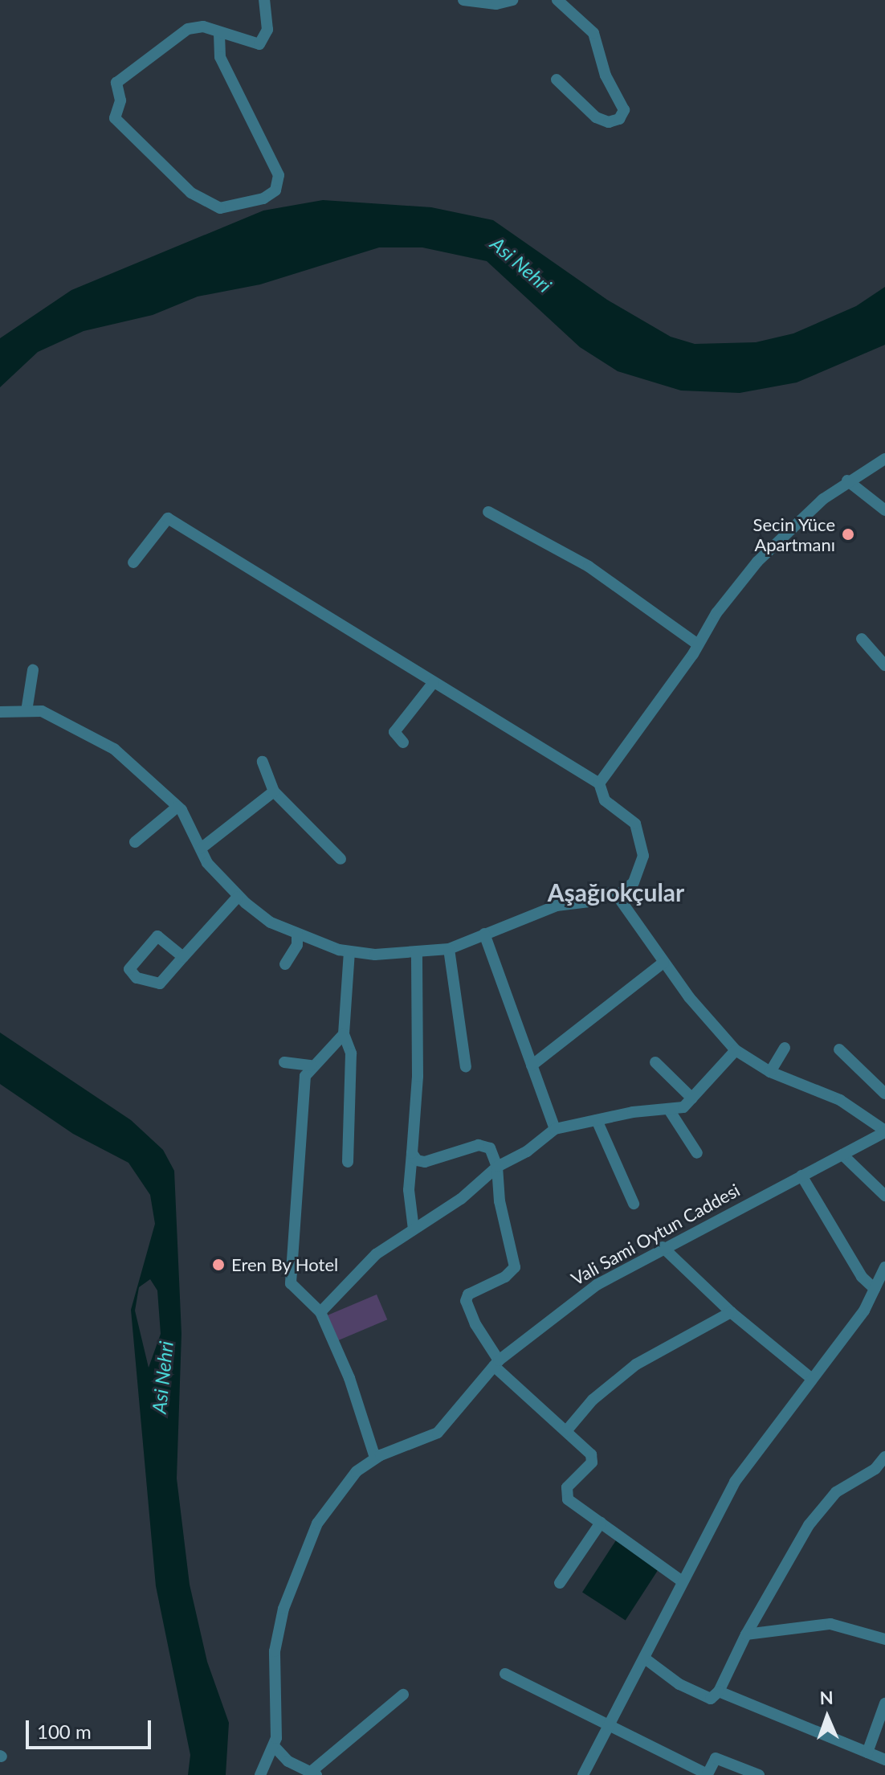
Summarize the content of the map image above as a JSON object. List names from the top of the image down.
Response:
{
  "streets": {
    "street": ["Vali Sami Oytun Caddesi"]
  },
  "districts": ["Aşağıokçular"],
  "water": ["Asi Nehri"],
  "places": ["Secin Yüce Apartmanı", "Eren By Hotel"],
  "scale_bar": "100 m",
  "north": "top"
}
